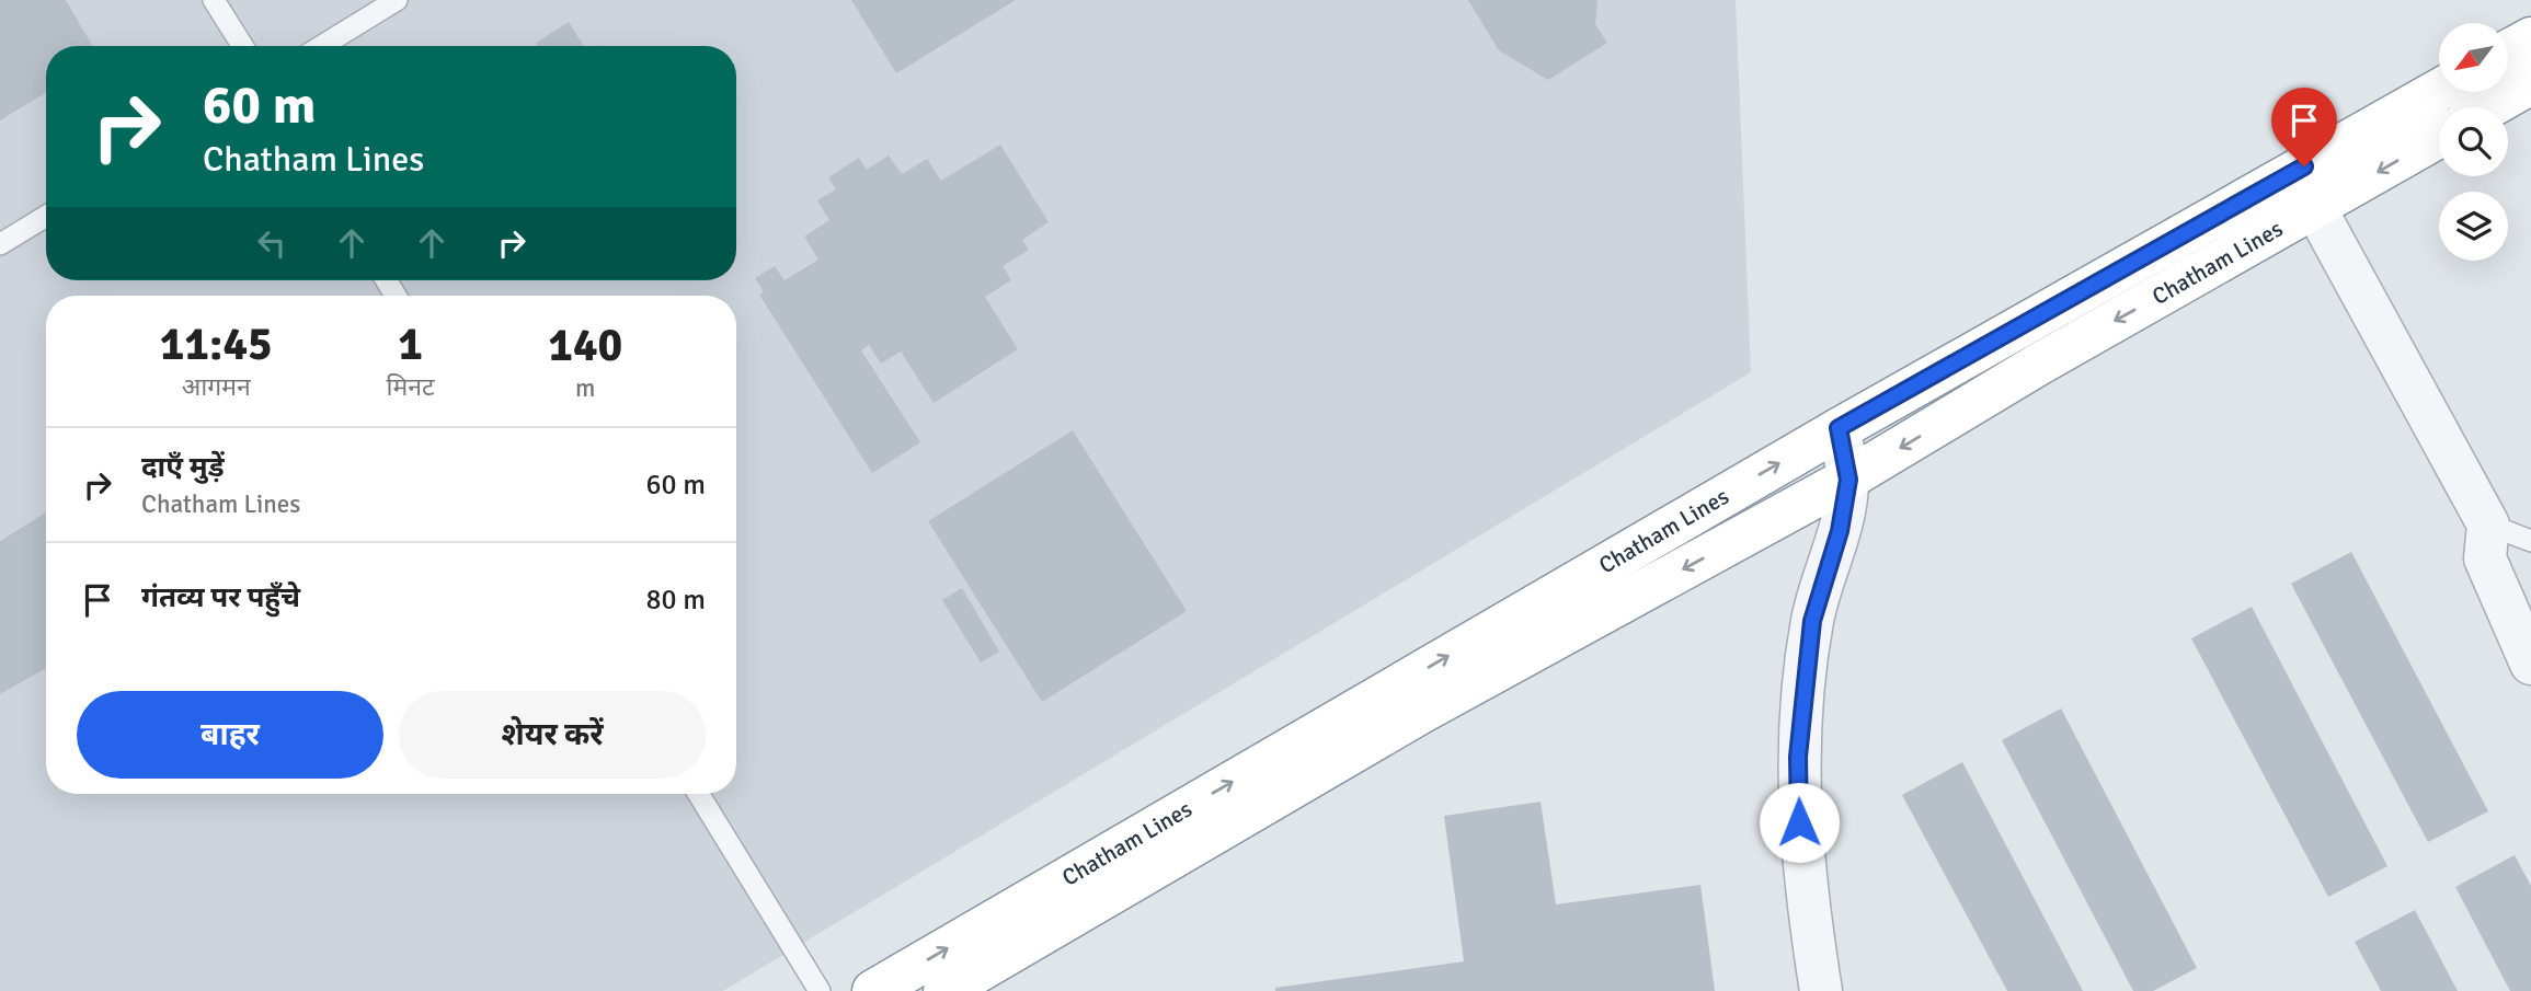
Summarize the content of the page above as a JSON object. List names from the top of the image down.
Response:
{
  "streets": {
    "highway": ["Chatham Lines"]
  },
  "north": "bottom left",
  "page": {
    "turn": ["60 m", "Chatham Lines"],
    "eta": [
      "11:45",
      "आगमन",
      "1",
      "मिनट",
      "140",
      "m"
    ],
    "list": [
      {
        "name": "दाएँ मुड़ें",
        "note": "Chatham Lines",
        "value": "60 m"
      },
      {
        "name": "गंतव्य पर पहुँचे",
        "value": "80 m"
      }
    ],
    "buttons": ["बाहर", "शेयर करें"]
  }
}
